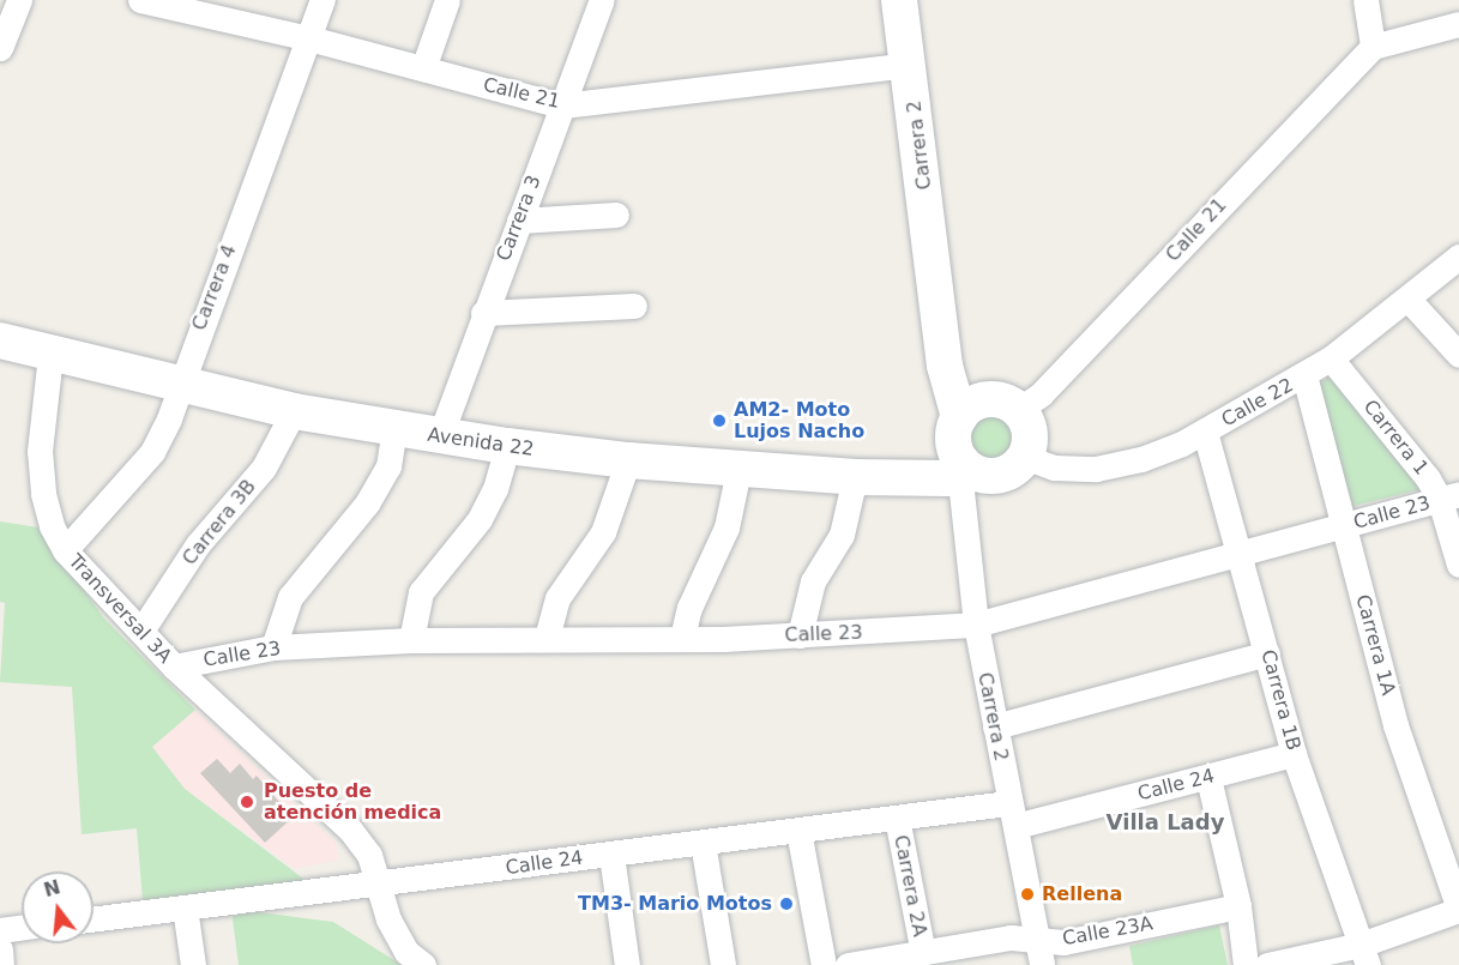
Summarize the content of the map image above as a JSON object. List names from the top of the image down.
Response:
{
  "streets": {
    "street": [
      "Calle 21",
      "Carrera 2",
      "Carrera 3",
      "Carrera 4",
      "Calle 22",
      "Carrera 1",
      "Avenida 22",
      "Calle 23",
      "Carrera 3B",
      "Transversal 3A",
      "Carrera 1A",
      "Carrera 1B",
      "Calle 24",
      "Carrera 2A",
      "Calle 23A"
    ]
  },
  "crossings": [
    ["Calle 21", "Carrera 2"],
    ["Calle 21", "Carrera 3"],
    ["Calle 21", "Carrera 4"],
    ["Calle 21", "Calle 22"],
    ["Calle 21", "Avenida 22"],
    ["Carrera 2", "Calle 22"],
    ["Carrera 2", "Avenida 22"],
    ["Carrera 2", "Calle 23"],
    ["Carrera 2", "Calle 24"],
    ["Carrera 2", "Calle 23A"],
    ["Carrera 3", "Avenida 22"],
    ["Carrera 4", "Avenida 22"],
    ["Carrera 4", "Transversal 3A"],
    ["Calle 22", "Carrera 1"],
    ["Calle 22", "Avenida 22"],
    ["Calle 22", "Carrera 1A"],
    ["Calle 22", "Carrera 1B"],
    ["Carrera 1", "Calle 23"],
    ["Avenida 22", "Carrera 3B"],
    ["Avenida 22", "Transversal 3A"],
    ["Calle 23", "Transversal 3A"],
    ["Calle 23", "Carrera 1A"],
    ["Calle 23", "Carrera 1B"],
    ["Carrera 3B", "Transversal 3A"],
    ["Transversal 3A", "Calle 24"],
    ["Carrera 1B", "Calle 24"],
    ["Calle 24", "Carrera 2A"],
    ["Carrera 2A", "Calle 23A"]
  ],
  "districts": ["Villa Lady"],
  "places": [
    "AM2- Moto Lujos Nacho",
    "Puesto de atención medica",
    "Rellena",
    "TM3- Mario Motos"
  ],
  "north": "top"
}
